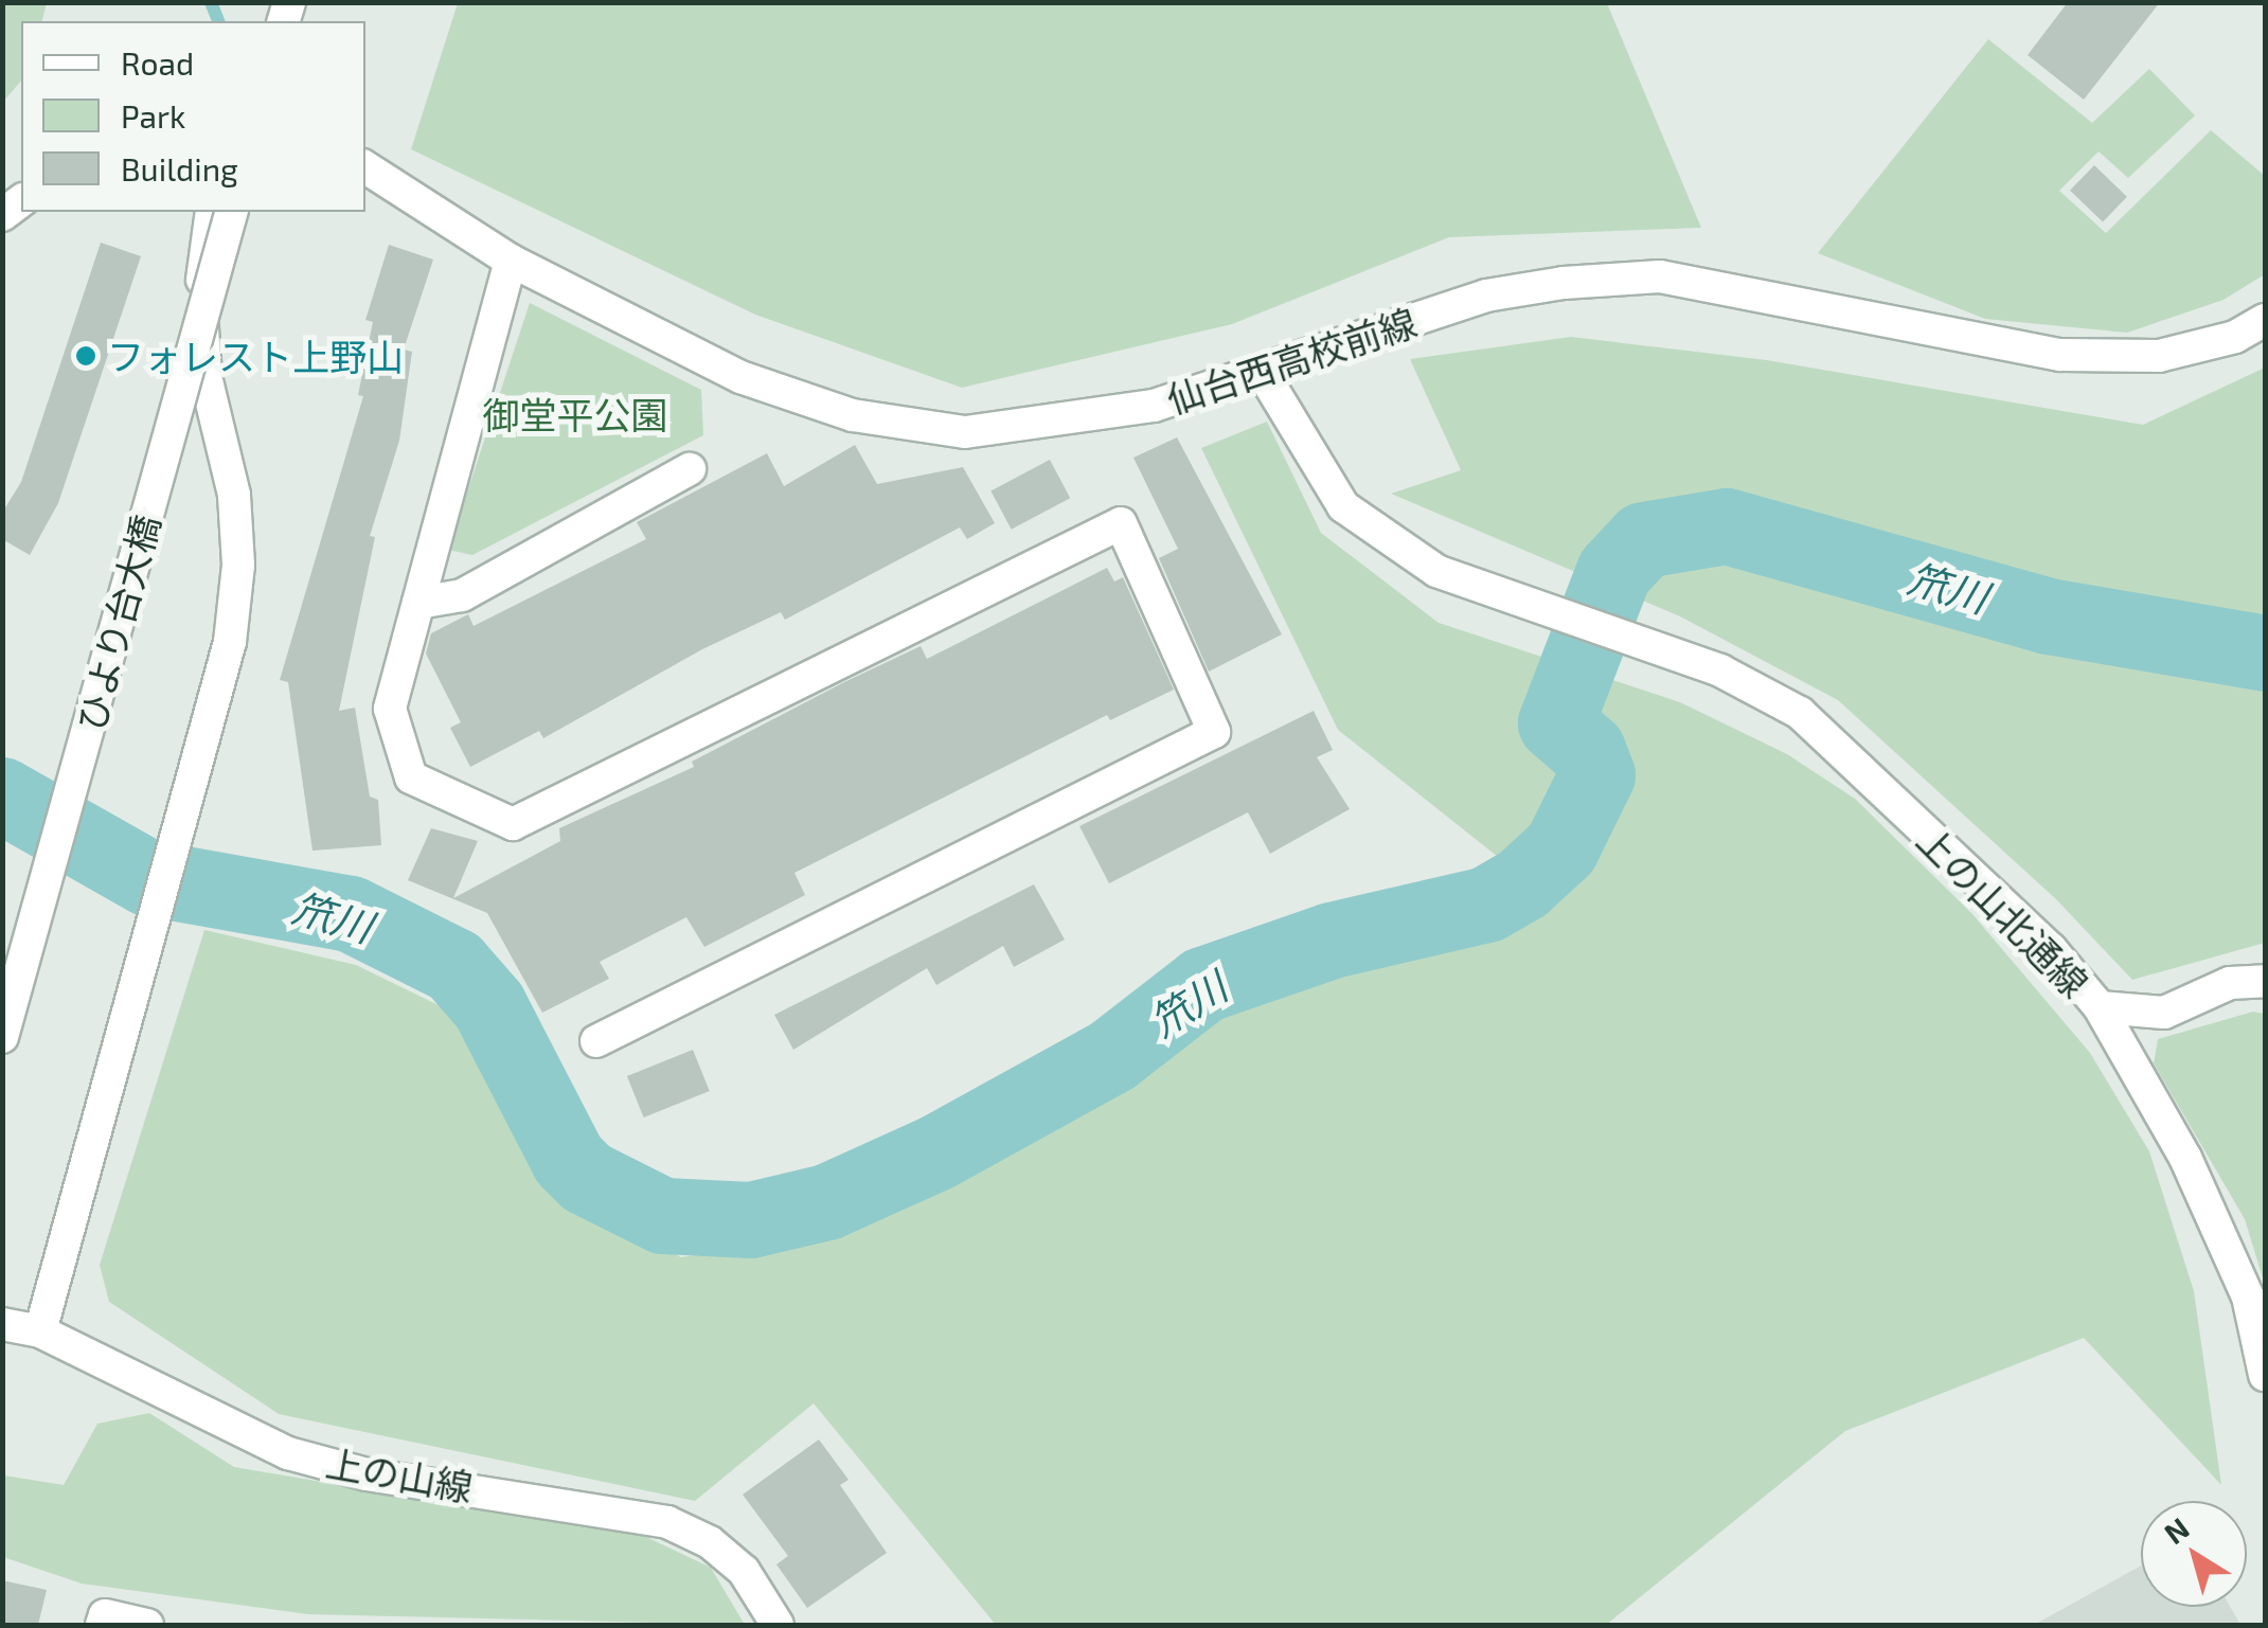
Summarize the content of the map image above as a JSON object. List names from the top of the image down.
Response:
{
  "streets": {
    "street": [
      "仙台西高校前線",
      "ひより台大橋",
      "上の山北通線",
      "上の山線"
    ]
  },
  "crossings": [
    ["仙台西高校前線", "上の山北通線"]
  ],
  "water": ["笊川"],
  "parks": ["御堂平公園"],
  "places": ["フォレスト上野山"],
  "legend": ["Road", "Park", "Building"],
  "north": "top left"
}
